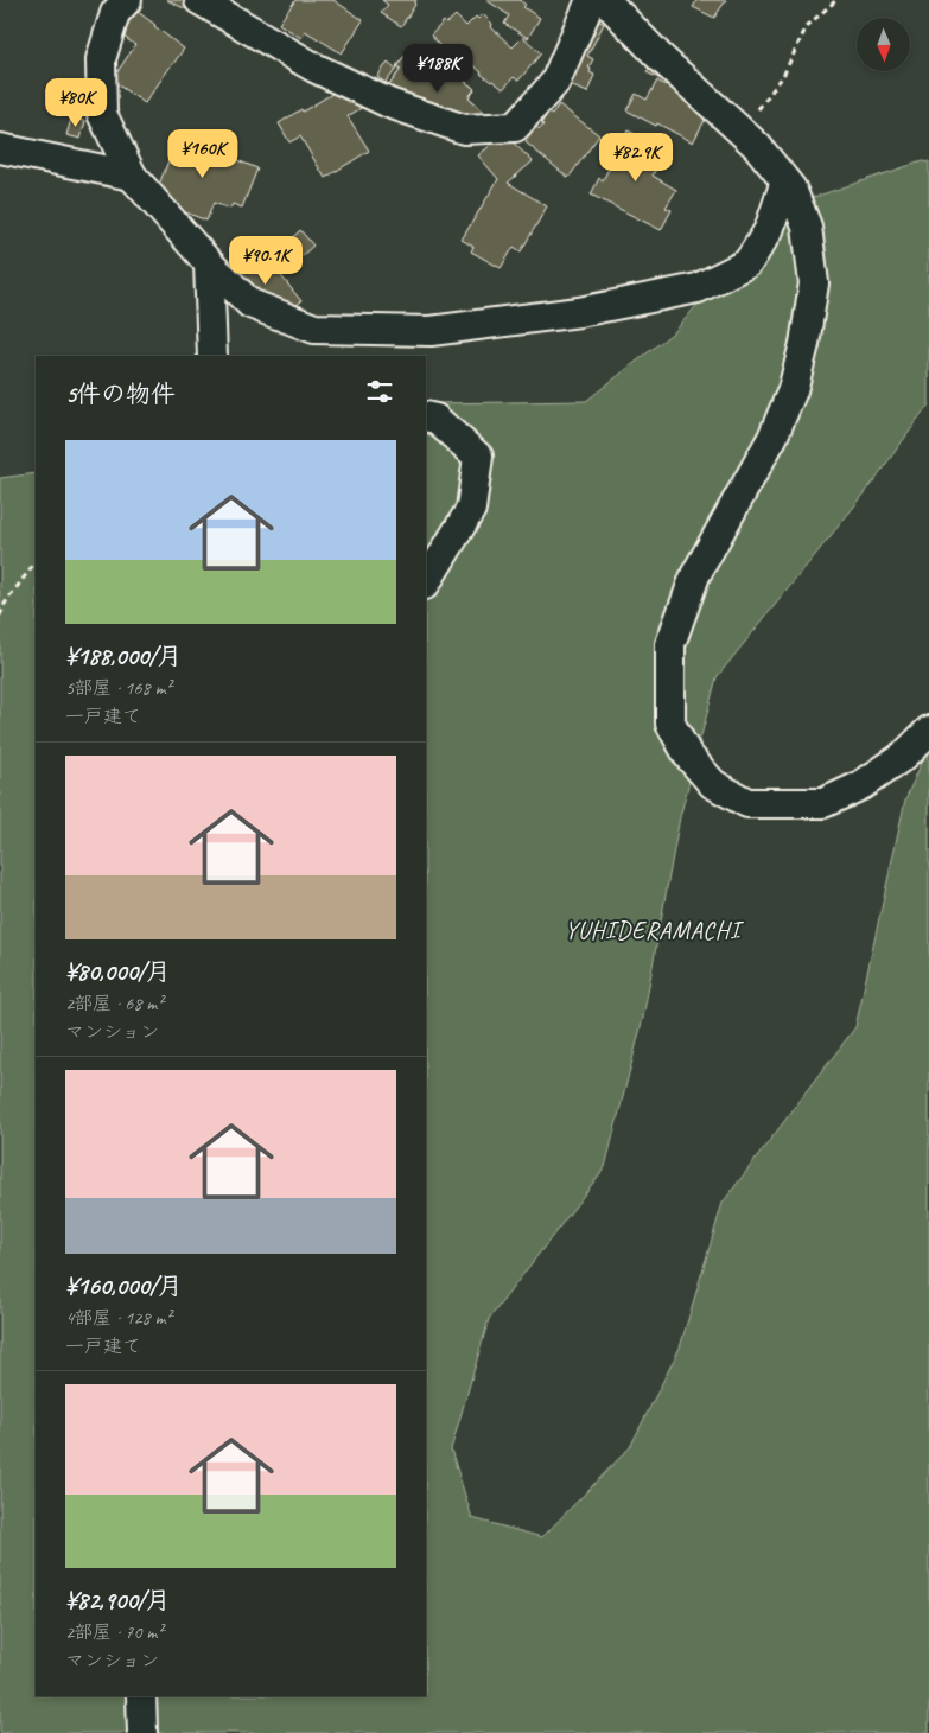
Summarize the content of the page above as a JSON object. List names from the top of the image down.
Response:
{
  "districts": ["YUHIDERAMACHI"],
  "north": "bottom",
  "page": {
    "price": [
      "¥188K",
      "¥80K",
      "¥160K",
      "¥82.9K",
      "¥90.1K"
    ],
    "heading": "5件の物件",
    "list": [
      {
        "name": "¥188,000/月",
        "note": "5部屋 · 168 m² · 一戸建て"
      },
      {
        "name": "¥80,000/月",
        "note": "2部屋 · 68 m² · マンション"
      },
      {
        "name": "¥160,000/月",
        "note": "4部屋 · 128 m² · 一戸建て"
      },
      {
        "name": "¥82,900/月",
        "note": "2部屋 · 70 m² · マンション"
      }
    ]
  }
}
